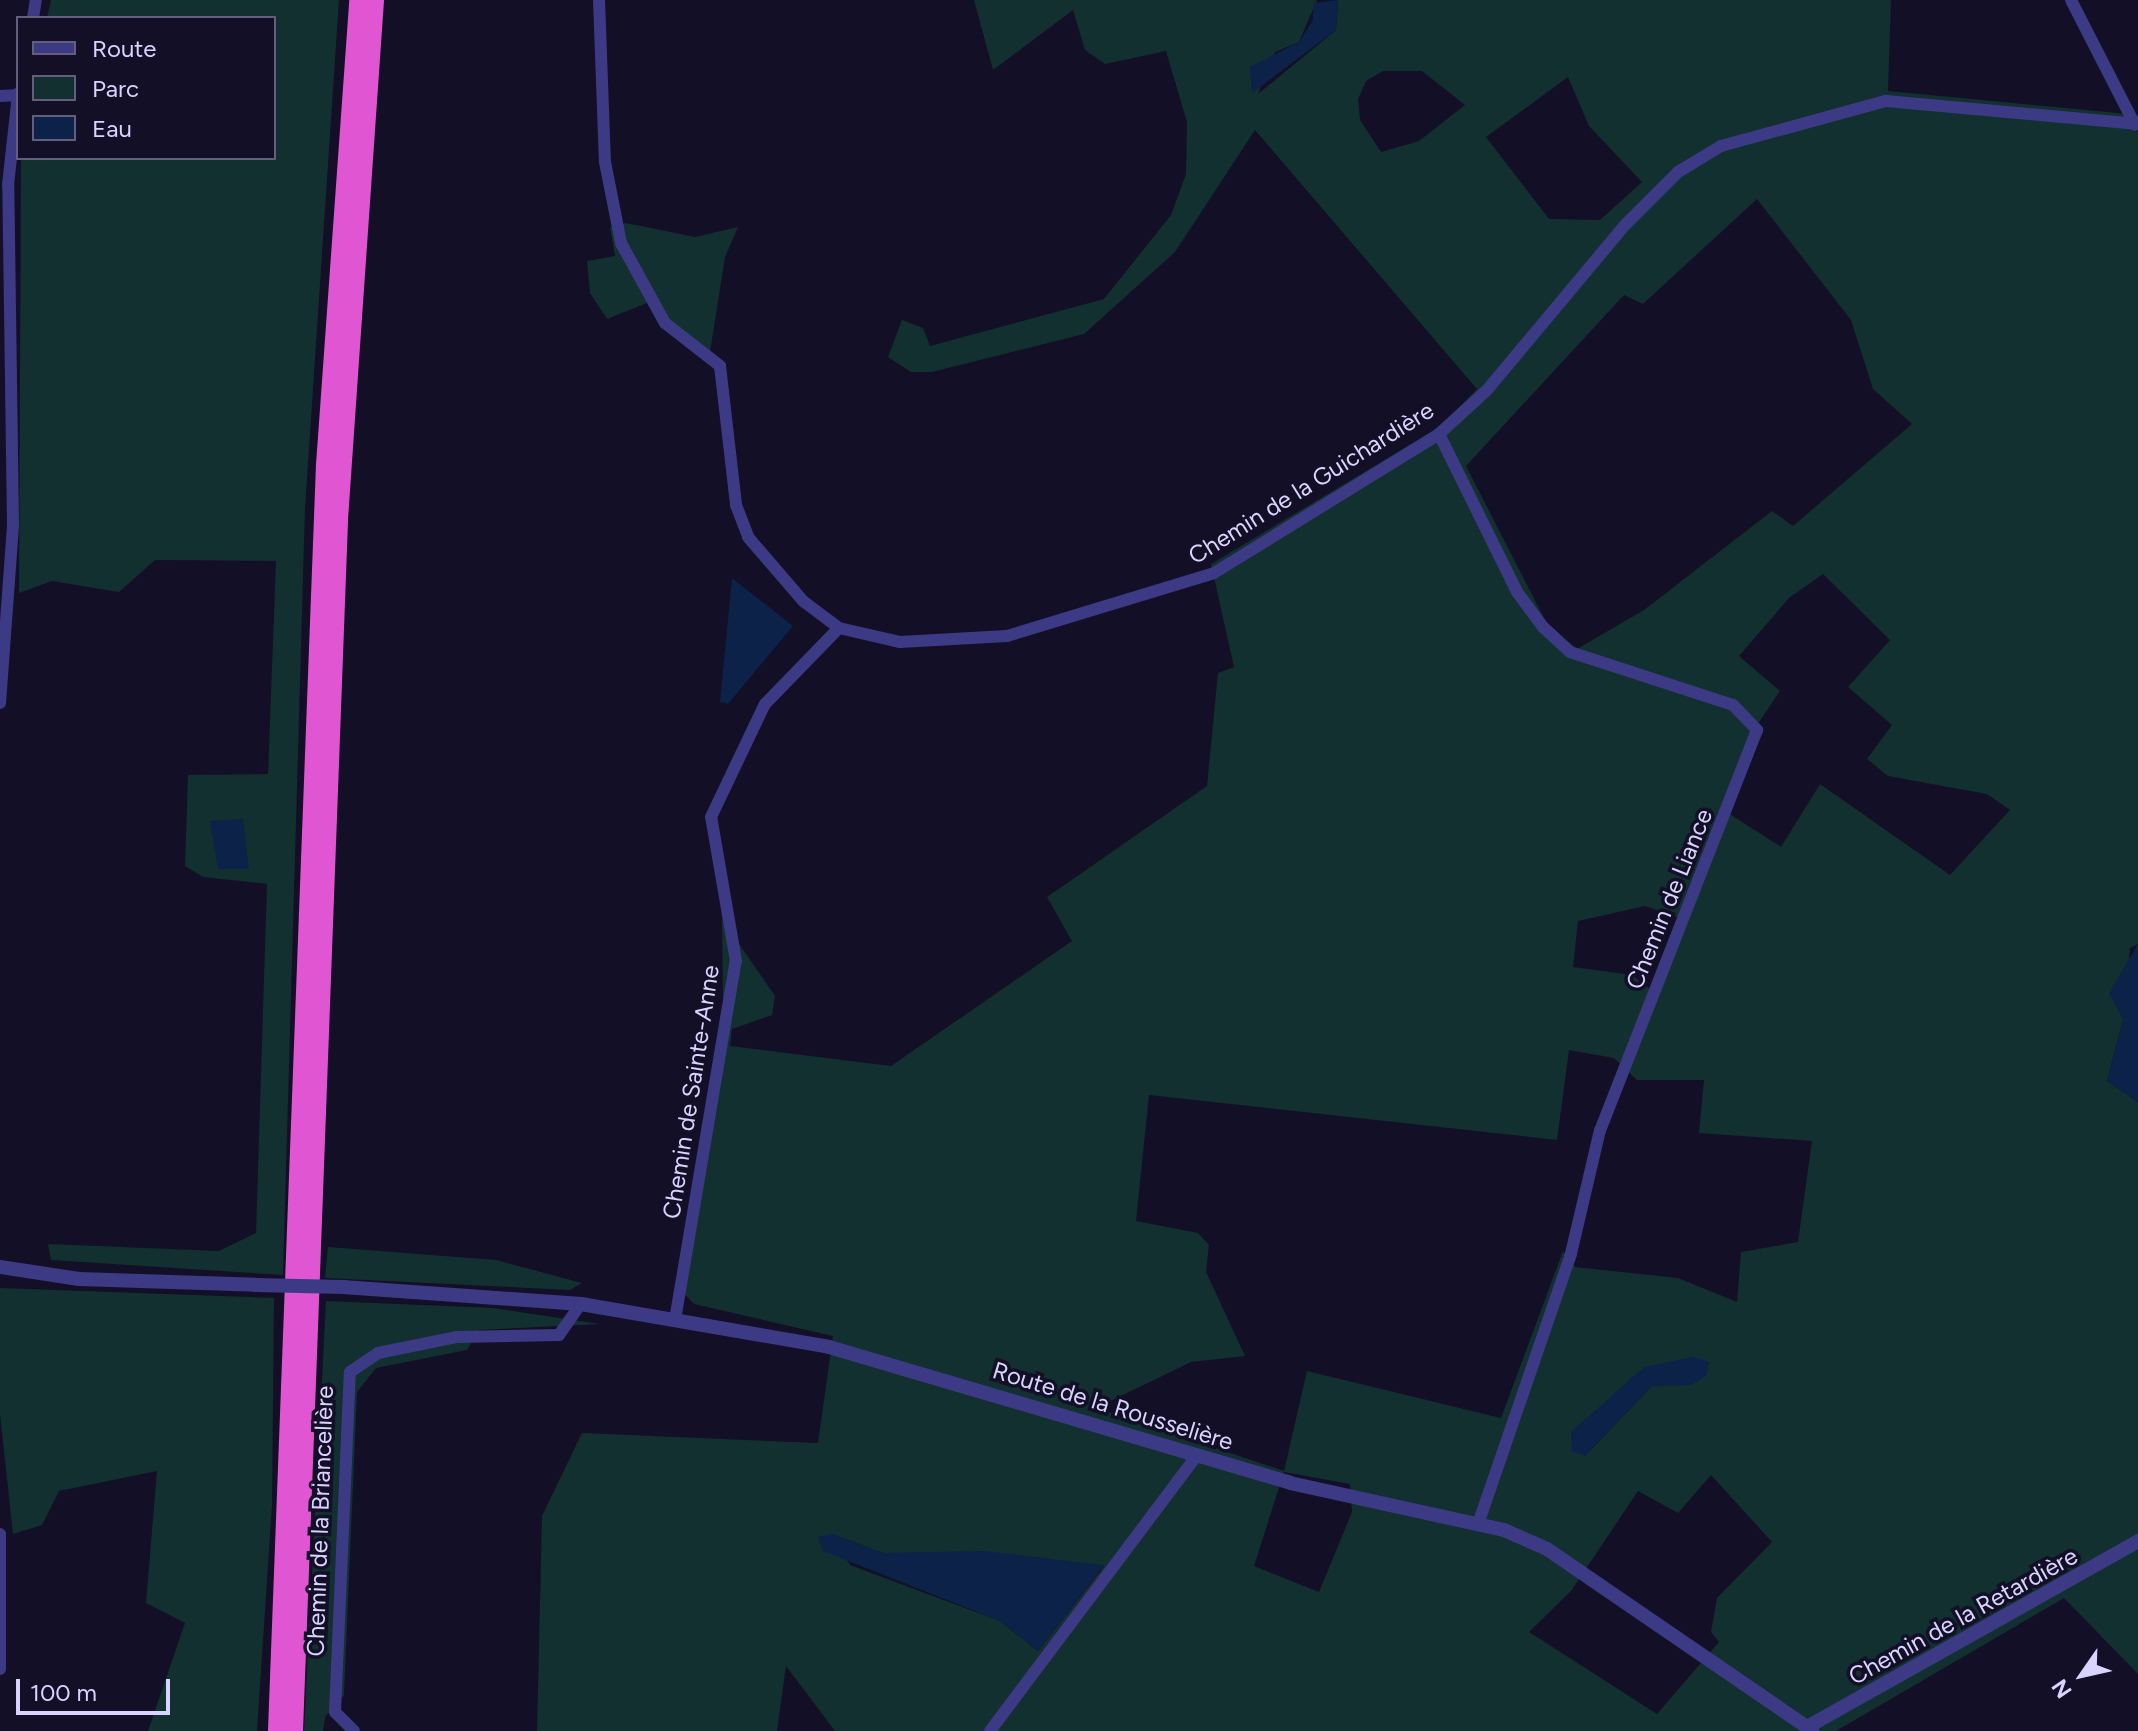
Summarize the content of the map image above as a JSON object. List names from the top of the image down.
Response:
{
  "streets": {
    "street": [
      "Chemin de la Guichardière",
      "Chemin de Liance",
      "Chemin de Sainte-Anne",
      "Route de la Rousselière",
      "Chemin de la Briancelière",
      "Chemin de la Retardière"
    ]
  },
  "crossings": [
    ["Chemin de la Guichardière", "Chemin de Liance"],
    ["Chemin de la Guichardière", "Chemin de Sainte-Anne"],
    ["Chemin de Liance", "Route de la Rousselière"],
    ["Chemin de Sainte-Anne", "Route de la Rousselière"],
    ["Route de la Rousselière", "Chemin de la Briancelière"],
    ["Route de la Rousselière", "Chemin de la Retardière"]
  ],
  "legend": ["Route", "Parc", "Eau"],
  "scale_bar": "100 m",
  "north": "bottom left"
}
